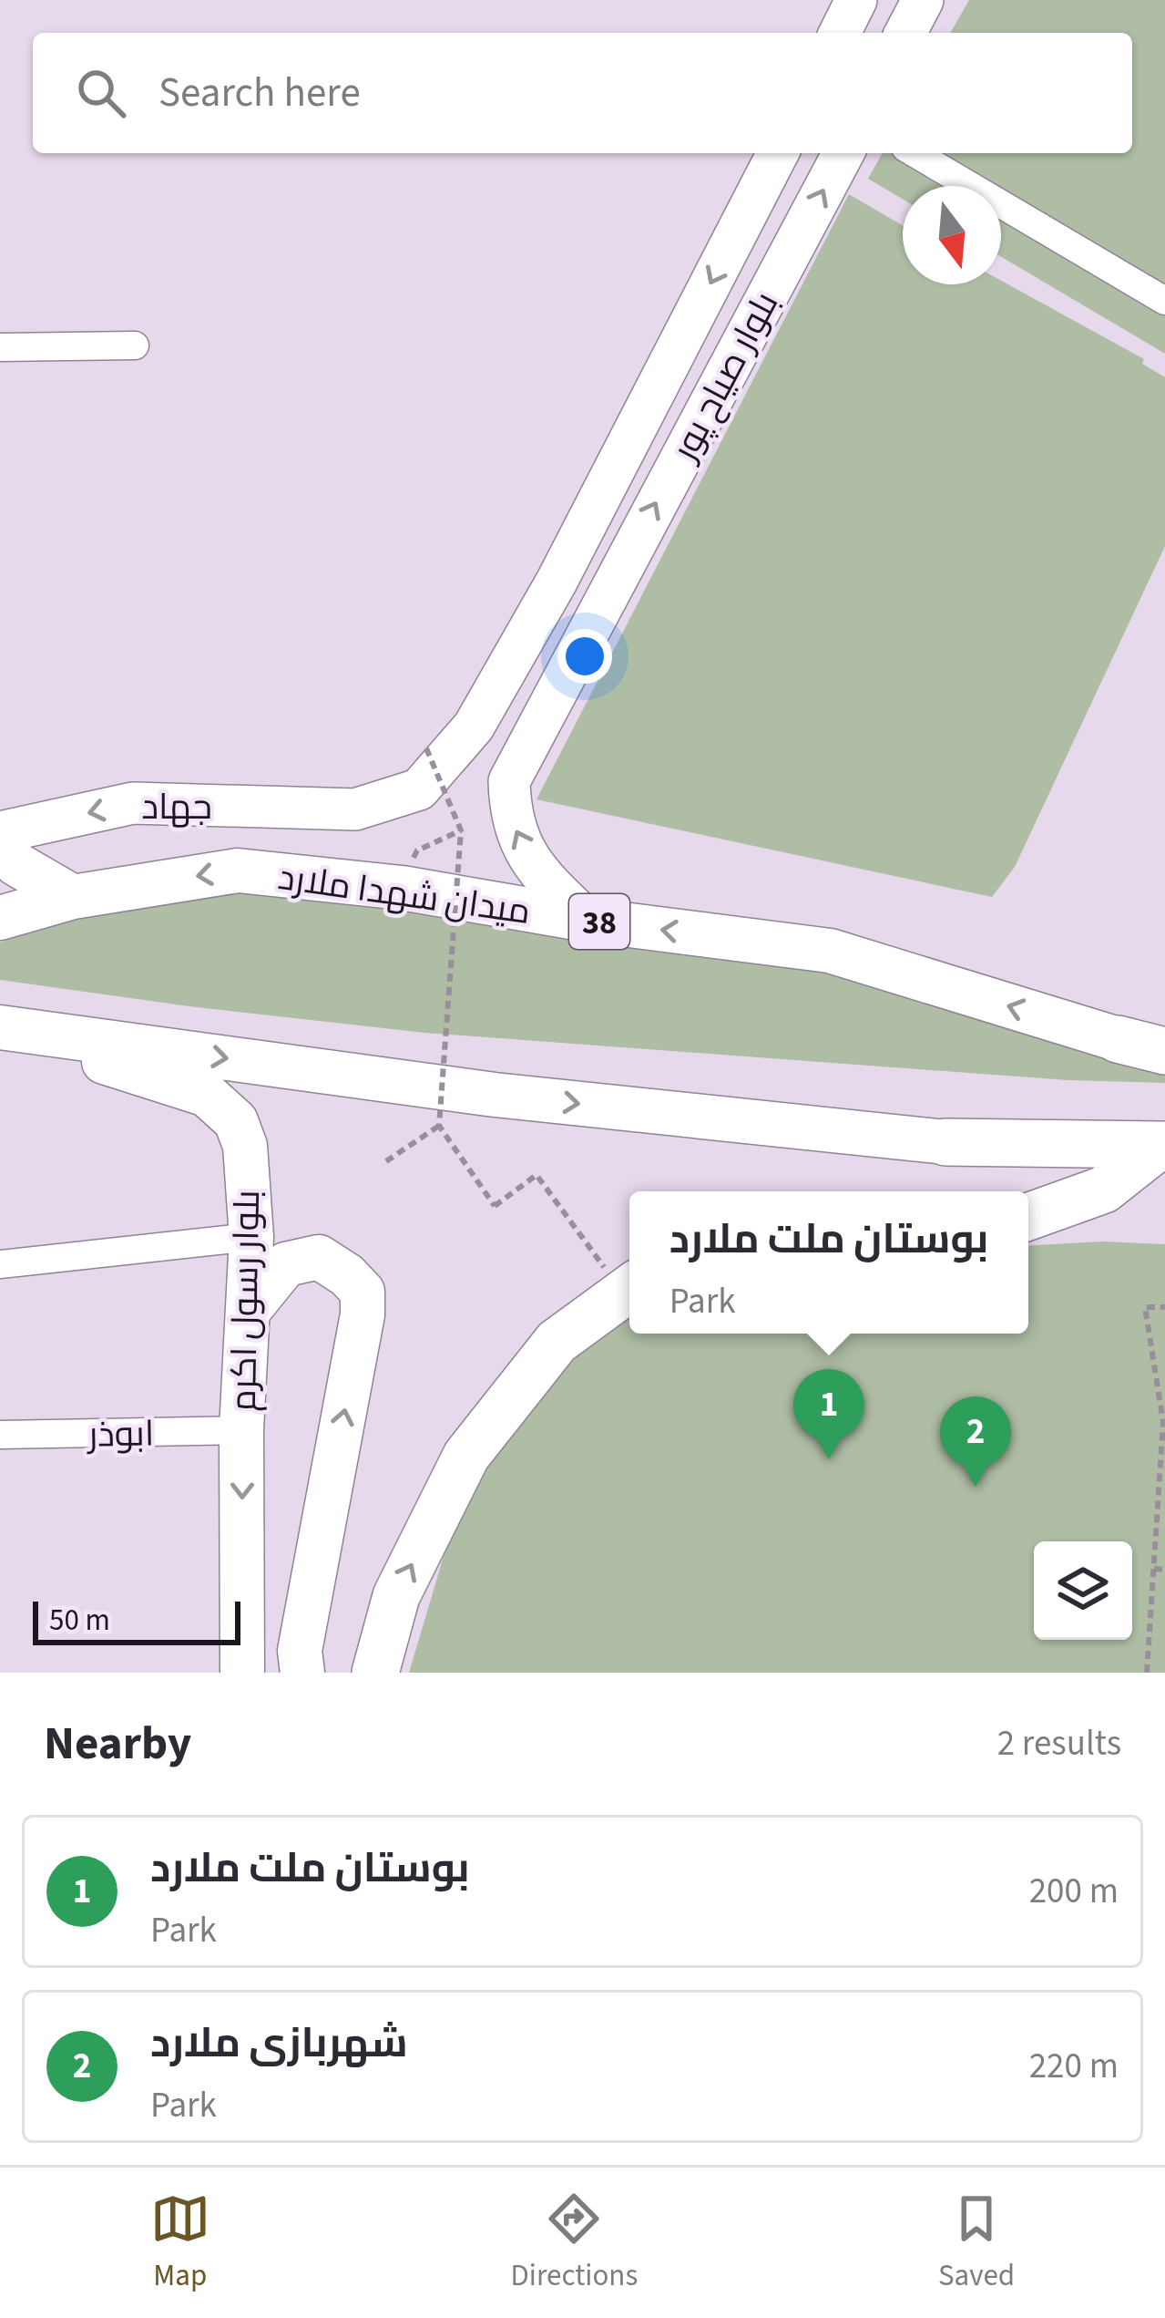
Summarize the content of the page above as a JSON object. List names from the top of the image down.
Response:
{
  "streets": {
    "highway": ["38"],
    "main road": [
      "بلوار صیاح پور",
      "جهاد",
      "میدان شهدا ملارد",
      "بلوار رسول اکرم"
    ],
    "street": ["ابوذر"]
  },
  "crossings": [
    ["بلوار صیاح پور", "جهاد"],
    ["بلوار صیاح پور", "میدان شهدا ملارد"],
    ["میدان شهدا ملارد", "38"],
    ["بلوار رسول اکرم", "ابوذر"]
  ],
  "scale_bar": "50 m",
  "north": "bottom",
  "page": {
    "search": "Search here",
    "popup": ["بوستان ملت ملارد", "Park"],
    "pins": ["1", "2"],
    "scale": "50 m",
    "heading": ["Nearby", "2 results"],
    "list": [
      {
        "mark": "1",
        "name": "بوستان ملت ملارد",
        "note": "Park",
        "value": "200 m"
      },
      {
        "mark": "2",
        "name": "شهربازی ملارد",
        "note": "Park",
        "value": "220 m"
      }
    ],
    "nav": ["Map", "Directions", "Saved"]
  }
}
